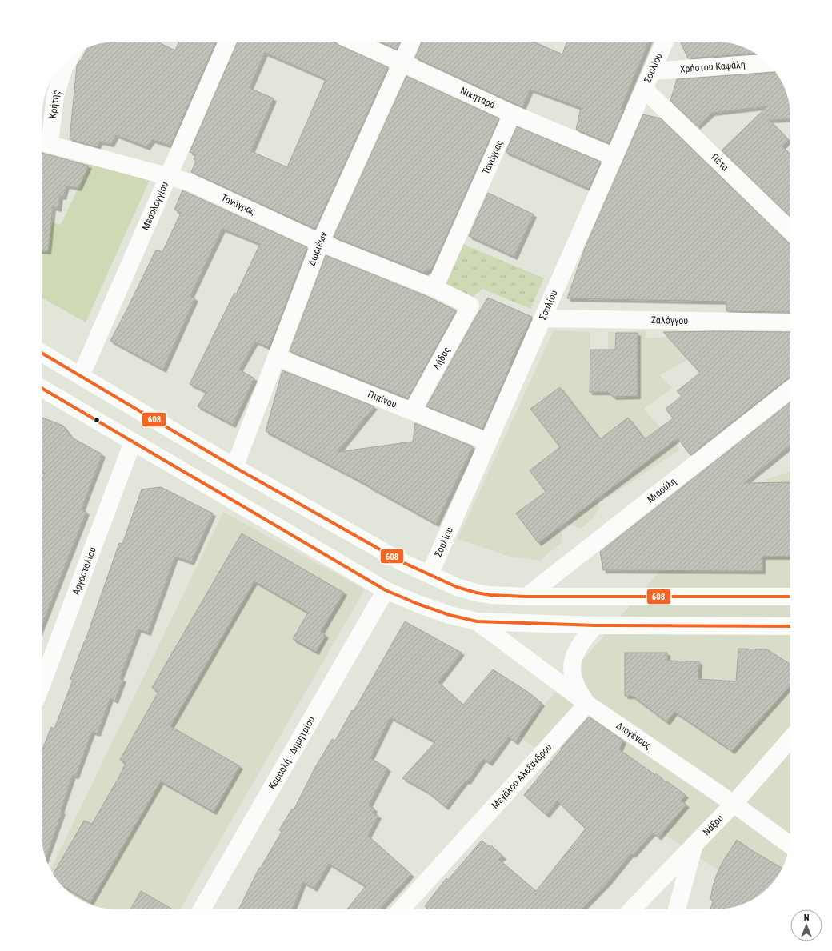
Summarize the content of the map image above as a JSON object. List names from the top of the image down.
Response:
{
  "streets": {
    "street": [
      "Χρήστου Καψάλη",
      "Σουλίου",
      "Νικηταρά",
      "Κρήτης",
      "Τανάγρας",
      "Πέτα",
      "Μεσολογγίου",
      "Δωριέων",
      "Ζαλόγγου",
      "Λήδας",
      "Πιπίνου",
      "Μιαούλη",
      "Αργοστολίου",
      "Διογένους",
      "Καραολή - Δημητρίου",
      "Μεγάλου Αλεξάνδρου",
      "Νάξου"
    ]
  },
  "crossings": [
    ["Χρήστου Καψάλη", "Σουλίου"],
    ["Σουλίου", "Νικηταρά"],
    ["Σουλίου", "Πέτα"],
    ["Σουλίου", "Ζαλόγγου"],
    ["Σουλίου", "Πιπίνου"],
    ["Νικηταρά", "Τανάγρας"],
    ["Νικηταρά", "Δωριέων"],
    ["Κρήτης", "Τανάγρας"],
    ["Τανάγρας", "Μεσολογγίου"],
    ["Τανάγρας", "Δωριέων"],
    ["Τανάγρας", "Λήδας"],
    ["Δωριέων", "Πιπίνου"],
    ["Λήδας", "Πιπίνου"],
    ["Διογένους", "Μεγάλου Αλεξάνδρου"],
    ["Διογένους", "Νάξου"]
  ],
  "lines": ["transit line 608"],
  "north": "top"
}
